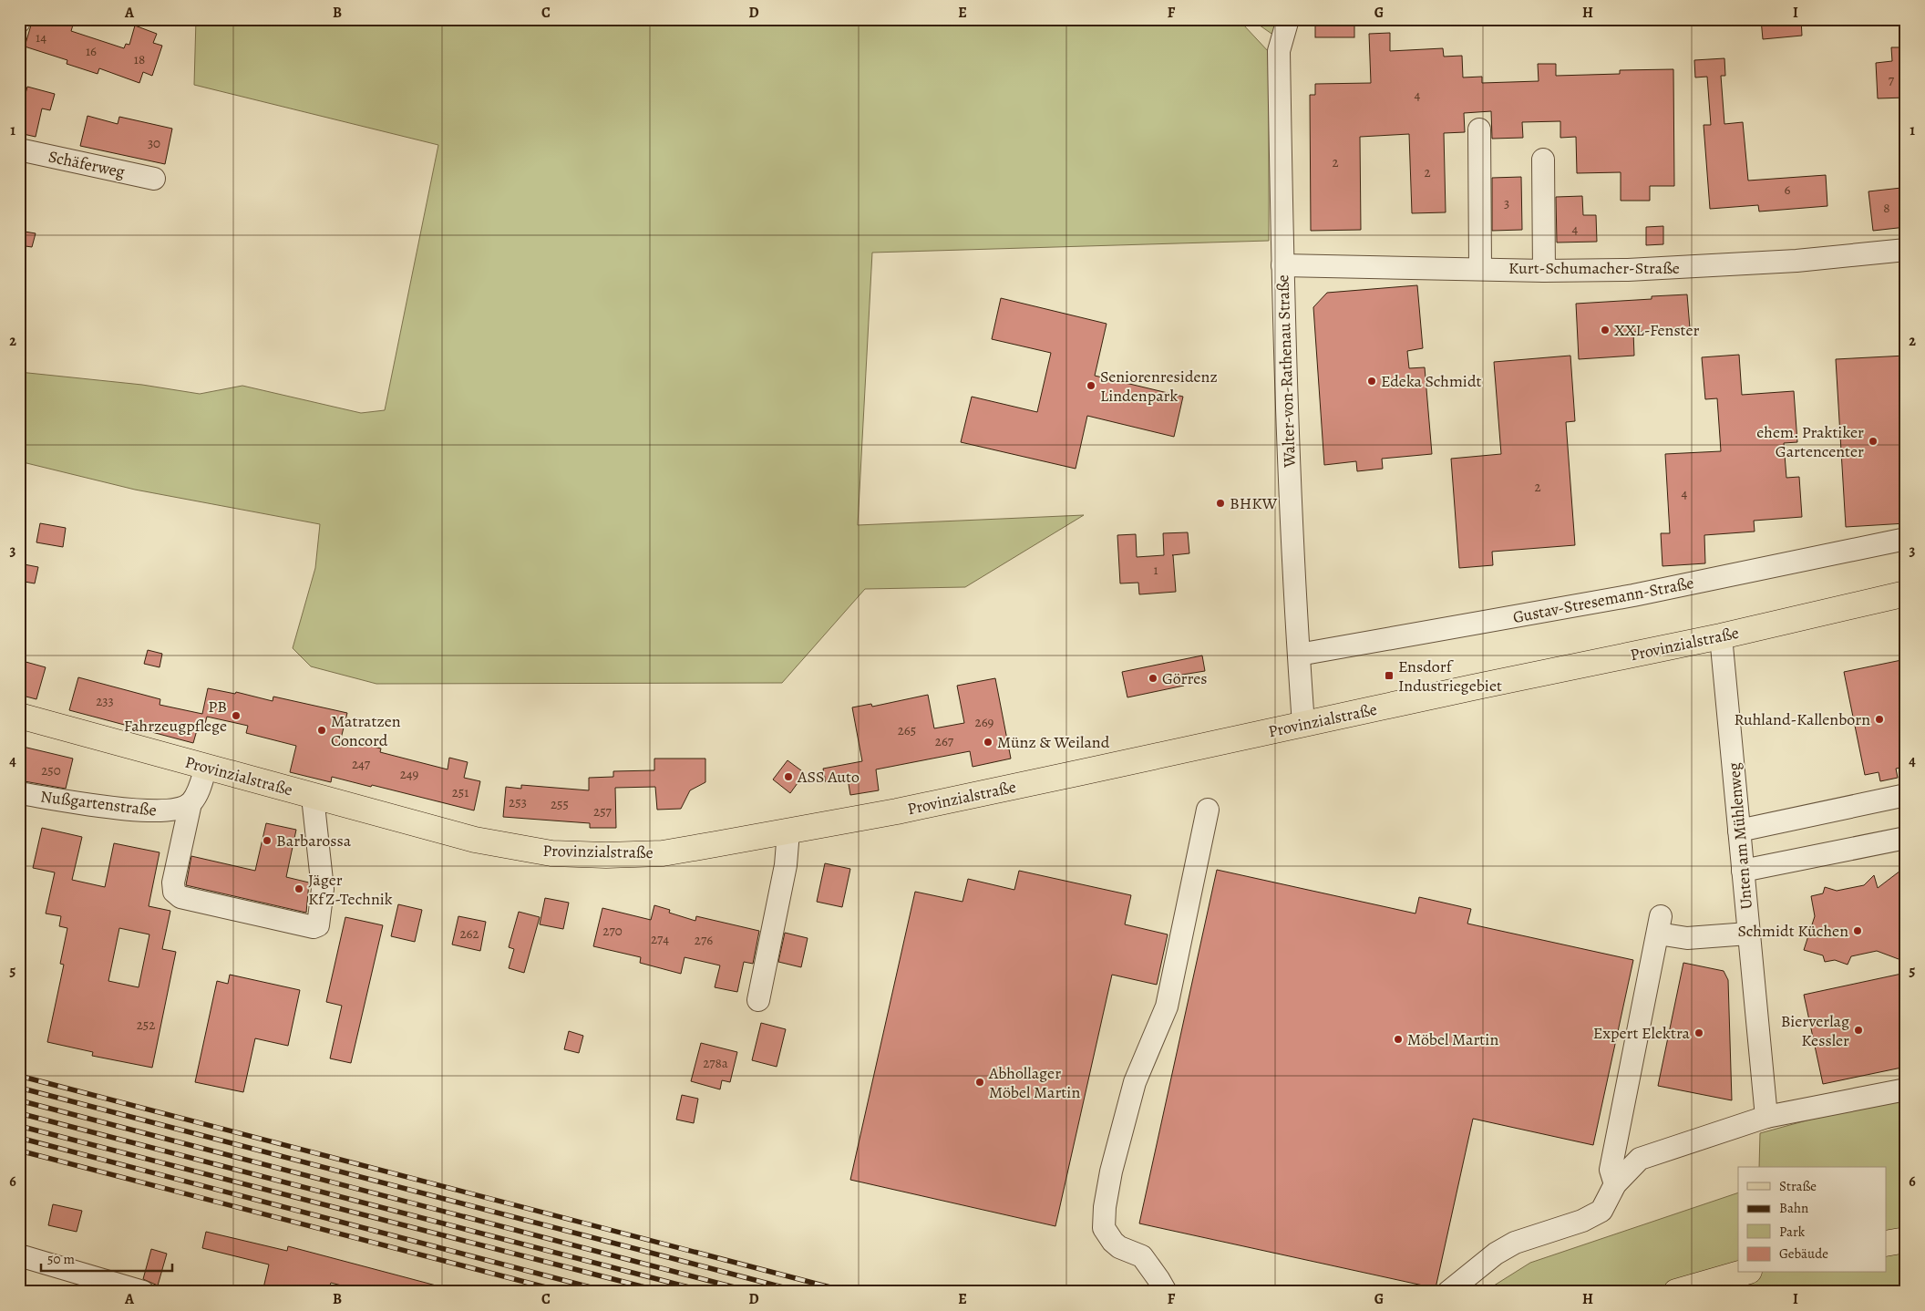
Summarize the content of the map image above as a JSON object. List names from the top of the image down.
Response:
{
  "streets": {
    "main road": ["Provinzialstraße"],
    "street": [
      "Schäferweg",
      "Kurt-Schumacher-Straße",
      "Walter-von-Rathenau Straße",
      "Gustav-Stresemann-Straße",
      "Nußgartenstraße",
      "Unten am Mühlenweg"
    ]
  },
  "crossings": [
    ["Kurt-Schumacher-Straße", "Walter-von-Rathenau Straße"],
    ["Walter-von-Rathenau Straße", "Gustav-Stresemann-Straße"],
    ["Walter-von-Rathenau Straße", "Provinzialstraße"],
    ["Provinzialstraße", "Unten am Mühlenweg"]
  ],
  "places": {
    "other": [
      "XXL-Fenster",
      "Edeka Schmidt",
      "Seniorenresidenz Lindenpark",
      "ehem. Praktiker Gartencenter",
      "BHKW",
      "Görres",
      "PB Fahrzeugpflege",
      "Ruhland-Kallenborn",
      "Matratzen Concord",
      "Münz & Weiland",
      "ASS Auto",
      "Barbarossa",
      "Jäger KfZ-Technik",
      "Schmidt Küchen",
      "Bierverlag Kessler",
      "Expert Elektra",
      "Möbel Martin",
      "Abhollager Möbel Martin"
    ],
    "transit": ["Ensdorf Industriegebiet"]
  },
  "house_numbers": [
    "14",
    "16",
    "18",
    "7",
    "4",
    "30",
    "2",
    "2",
    "6",
    "3",
    "8",
    "4",
    "2",
    "4",
    "1",
    "233",
    "269",
    "265",
    "267",
    "247",
    "250",
    "249",
    "251",
    "253",
    "255",
    "257",
    "270",
    "262",
    "274",
    "276",
    "252",
    "278a"
  ],
  "legend": [
    "Straße",
    "Bahn",
    "Park",
    "Gebäude"
  ],
  "scale_bar": "50 m",
  "grid": {
    "columns": [
      "A",
      "B",
      "C",
      "D",
      "E",
      "F",
      "G",
      "H",
      "I"
    ],
    "rows": [
      "1",
      "2",
      "3",
      "4",
      "5",
      "6"
    ]
  }
}
